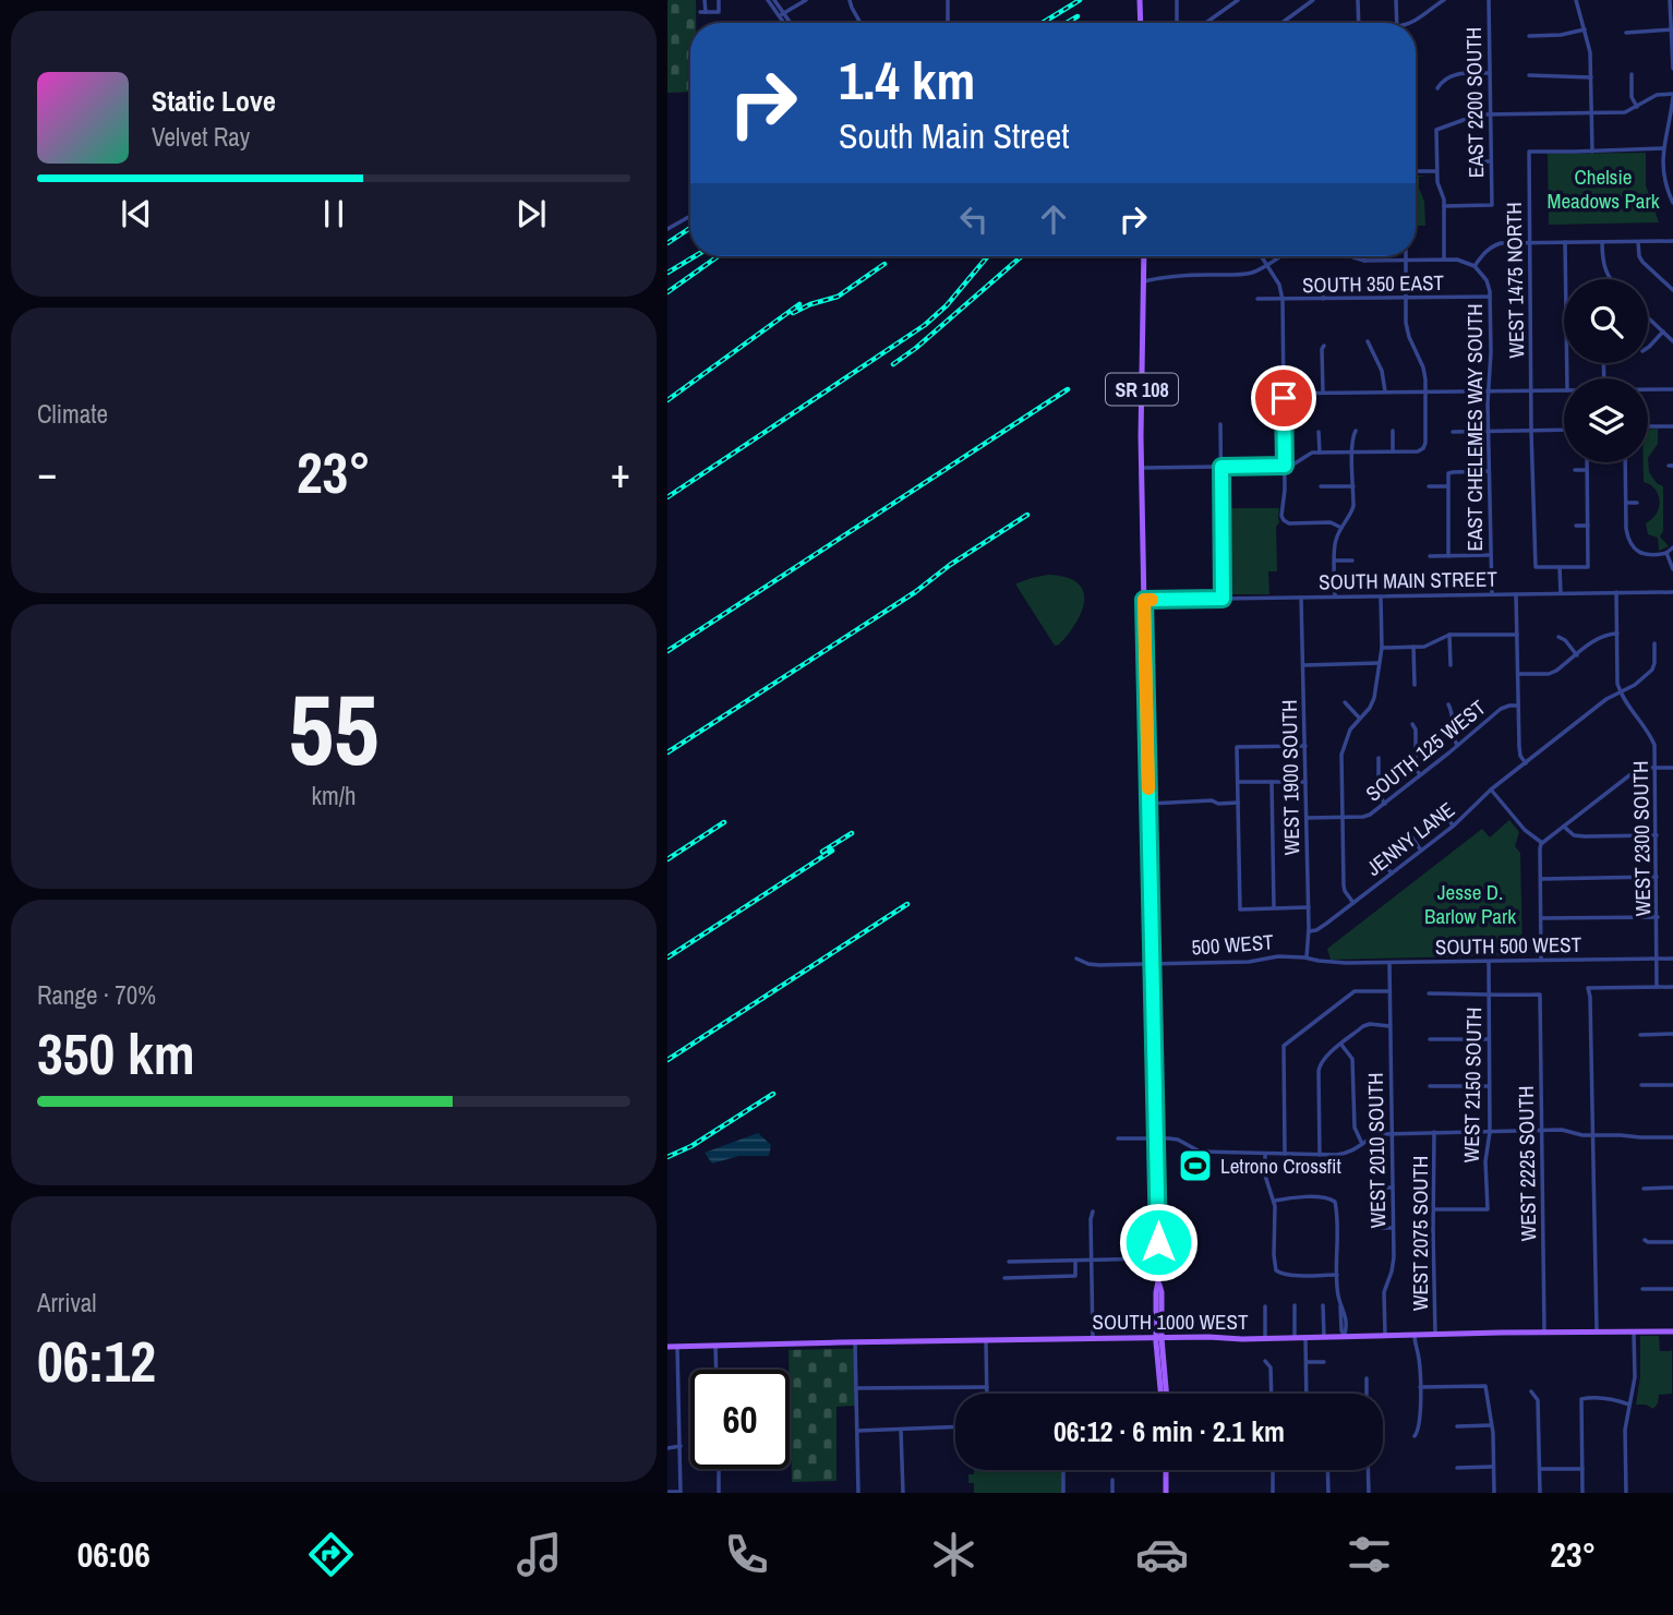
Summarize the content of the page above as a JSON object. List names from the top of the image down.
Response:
{
  "streets": {
    "main road": ["SR 108", "SOUTH 1000 WEST"],
    "street": [
      "EAST 2200 SOUTH",
      "WEST 1475 NORTH",
      "SOUTH 350 EAST",
      "EAST CHELEMES WAY SOUTH",
      "SOUTH MAIN STREET",
      "SOUTH 125 WEST",
      "WEST 1900 SOUTH",
      "JENNY LANE",
      "WEST 2300 SOUTH",
      "500 WEST",
      "SOUTH 500 WEST",
      "WEST 2150 SOUTH",
      "WEST 2010 SOUTH",
      "WEST 2225 SOUTH",
      "WEST 2075 SOUTH"
    ]
  },
  "crossings": [
    ["SOUTH 350 EAST", "EAST CHELEMES WAY SOUTH"],
    ["SR 108", "SOUTH MAIN STREET"],
    ["SR 108", "500 WEST"],
    ["SR 108", "SOUTH 1000 WEST"],
    ["EAST CHELEMES WAY SOUTH", "SOUTH MAIN STREET"],
    ["SOUTH MAIN STREET", "WEST 1900 SOUTH"],
    ["SOUTH MAIN STREET", "WEST 2300 SOUTH"],
    ["SOUTH 125 WEST", "WEST 1900 SOUTH"],
    ["WEST 1900 SOUTH", "JENNY LANE"],
    ["WEST 1900 SOUTH", "500 WEST"],
    ["JENNY LANE", "WEST 2300 SOUTH"],
    ["WEST 2300 SOUTH", "SOUTH 500 WEST"],
    ["500 WEST", "SOUTH 500 WEST"],
    ["SOUTH 500 WEST", "WEST 2150 SOUTH"],
    ["SOUTH 500 WEST", "WEST 2010 SOUTH"],
    ["WEST 2150 SOUTH", "WEST 2225 SOUTH"],
    ["WEST 2150 SOUTH", "WEST 2075 SOUTH"],
    ["WEST 2010 SOUTH", "SOUTH 1000 WEST"],
    ["WEST 2225 SOUTH", "SOUTH 1000 WEST"],
    ["WEST 2075 SOUTH", "SOUTH 1000 WEST"]
  ],
  "parks": ["Chelsie Meadows Park", "Jesse D. Barlow Park"],
  "places": {
    "sports": ["Letrono Crossfit"]
  },
  "page": {
    "turn": ["1.4 km", "South Main Street"],
    "song": ["Static Love", "Velvet Ray"],
    "tile": [
      "Climate",
      ["55", "km/h"],
      ["Range · 70%", "350 km"],
      ["Arrival", "06:12"]
    ],
    "heat": ["−", "23°", "+"],
    "limit": "60",
    "trip": "06:12 · 6 min · 2.1 km",
    "tabs": ["06:06", "23°"]
  }
}
